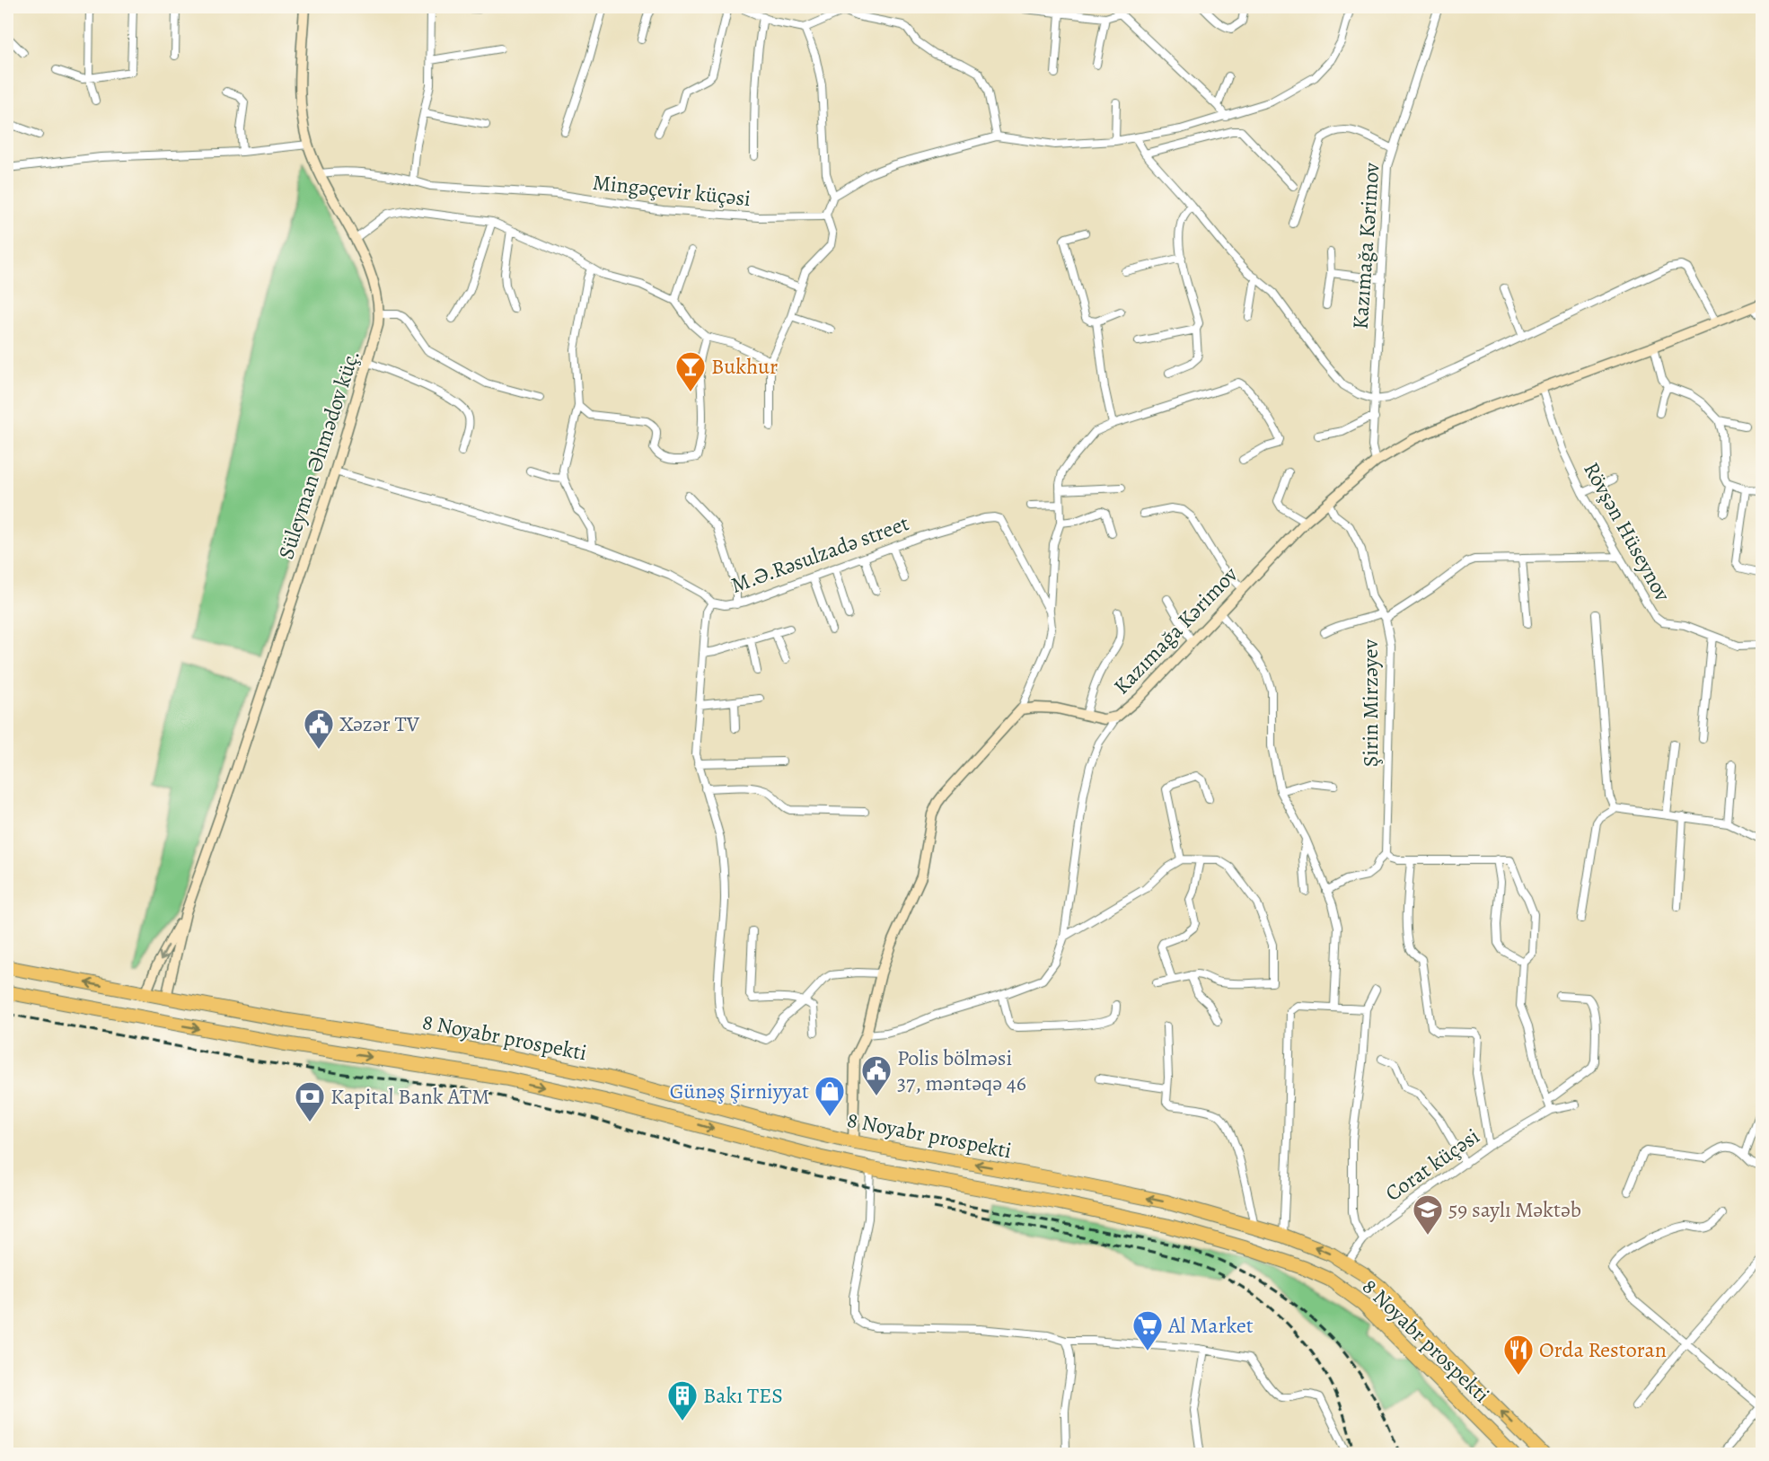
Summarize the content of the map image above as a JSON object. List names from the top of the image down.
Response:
{
  "streets": {
    "highway": ["8 Noyabr prospekti"],
    "street": [
      "Mingəçevir küçəsi",
      "Kazımağa Kərimov",
      "Süleyman Əhmədov küç.",
      "Rövşən Hüseynov",
      "M.Ə.Rəsulzadə street",
      "Şirin Mirzəyev",
      "Corat küçəsi"
    ]
  },
  "crossings": [
    ["Mingəçevir küçəsi", "Süleyman Əhmədov küç."],
    ["Kazımağa Kərimov", "Rövşən Hüseynov"],
    ["Kazımağa Kərimov", "M.Ə.Rəsulzadə street"],
    ["Kazımağa Kərimov", "Şirin Mirzəyev"],
    ["Süleyman Əhmədov küç.", "M.Ə.Rəsulzadə street"],
    ["8 Noyabr prospekti", "Corat küçəsi"]
  ],
  "places": {
    "bar": ["Bukhur"],
    "public building": ["Xəzər TV", "Polis bölməsi 37, məntəqə 46"],
    "shop": ["Günəş Şirniyyat"],
    "bank": ["Kapital Bank ATM"],
    "school or university": ["59 saylı Məktəb"],
    "supermarket": ["Al Market"],
    "restaurant": ["Orda Restoran"],
    "building": ["Bakı TES"]
  }
}
